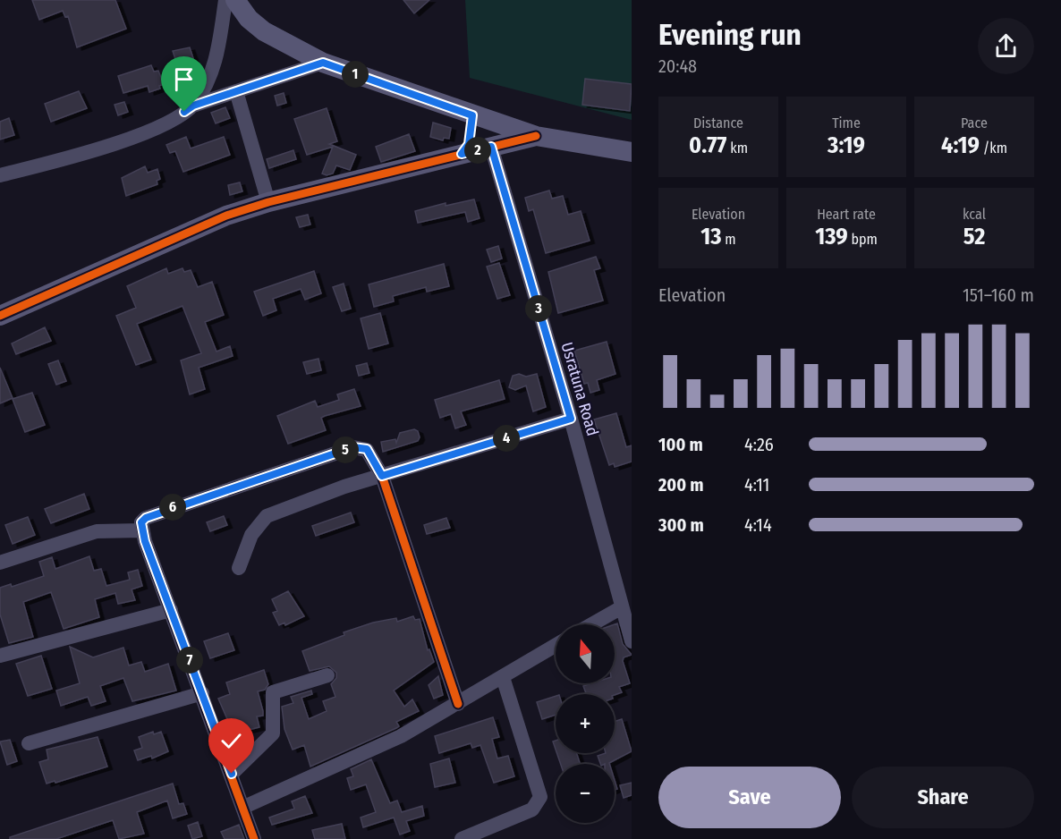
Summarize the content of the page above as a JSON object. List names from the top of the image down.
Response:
{
  "streets": {
    "street": ["Usratuna Road"]
  },
  "north": "top",
  "page": {
    "heading": ["Evening run", "20:48"],
    "pins": [
      "1",
      "2",
      "3",
      "4",
      "5",
      "6",
      "7"
    ],
    "stats": [
      ["Distance", "0.77 km"],
      ["Time", "3:19"],
      ["Pace", "4:19 /km"],
      ["Elevation", "13 m"],
      ["Heart rate", "139 bpm"],
      ["kcal", "52"]
    ],
    "chart": ["Elevation", "151–160 m"],
    "list": [
      {
        "name": "100 m",
        "note": "4:26"
      },
      {
        "name": "200 m",
        "note": "4:11"
      },
      {
        "name": "300 m",
        "note": "4:14"
      }
    ],
    "map_buttons": ["+", "−"],
    "buttons": ["Save", "Share"]
  }
}
